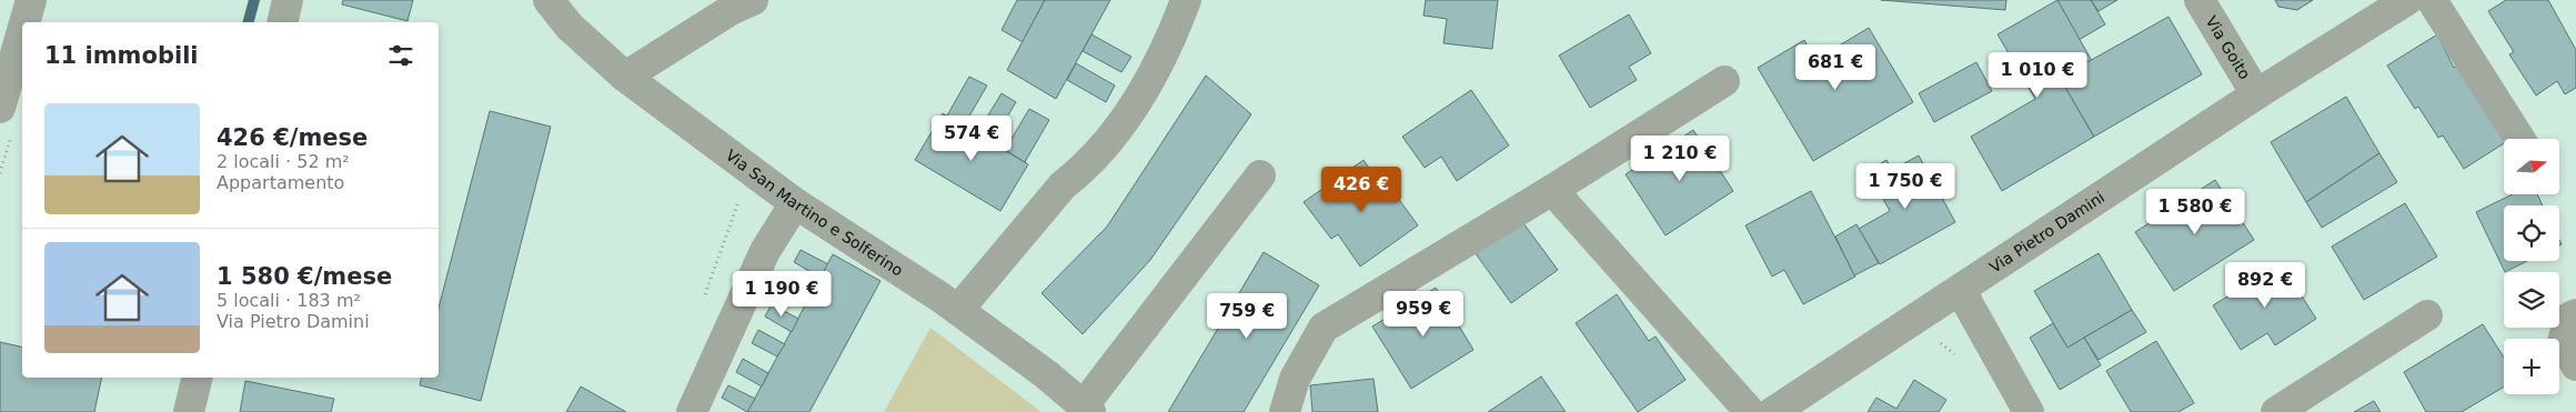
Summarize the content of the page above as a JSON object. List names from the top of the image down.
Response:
{
  "streets": {
    "street": ["Via Goito", "Via San Martino e Solferino", "Via Pietro Damini"]
  },
  "crossings": [
    ["Via Goito", "Via Pietro Damini"]
  ],
  "north": "right",
  "page": {
    "heading": "11 immobili",
    "price": [
      "681 €",
      "1 010 €",
      "574 €",
      "1 210 €",
      "1 750 €",
      "426 €",
      "1 580 €",
      "892 €",
      "1 190 €",
      "959 €",
      "759 €"
    ],
    "list": [
      {
        "name": "426 €/mese",
        "note": "2 locali · 52 m² · Appartamento"
      },
      {
        "name": "1 580 €/mese",
        "note": "5 locali · 183 m² · Via Pietro Damini"
      }
    ],
    "map_buttons": "+"
  }
}
